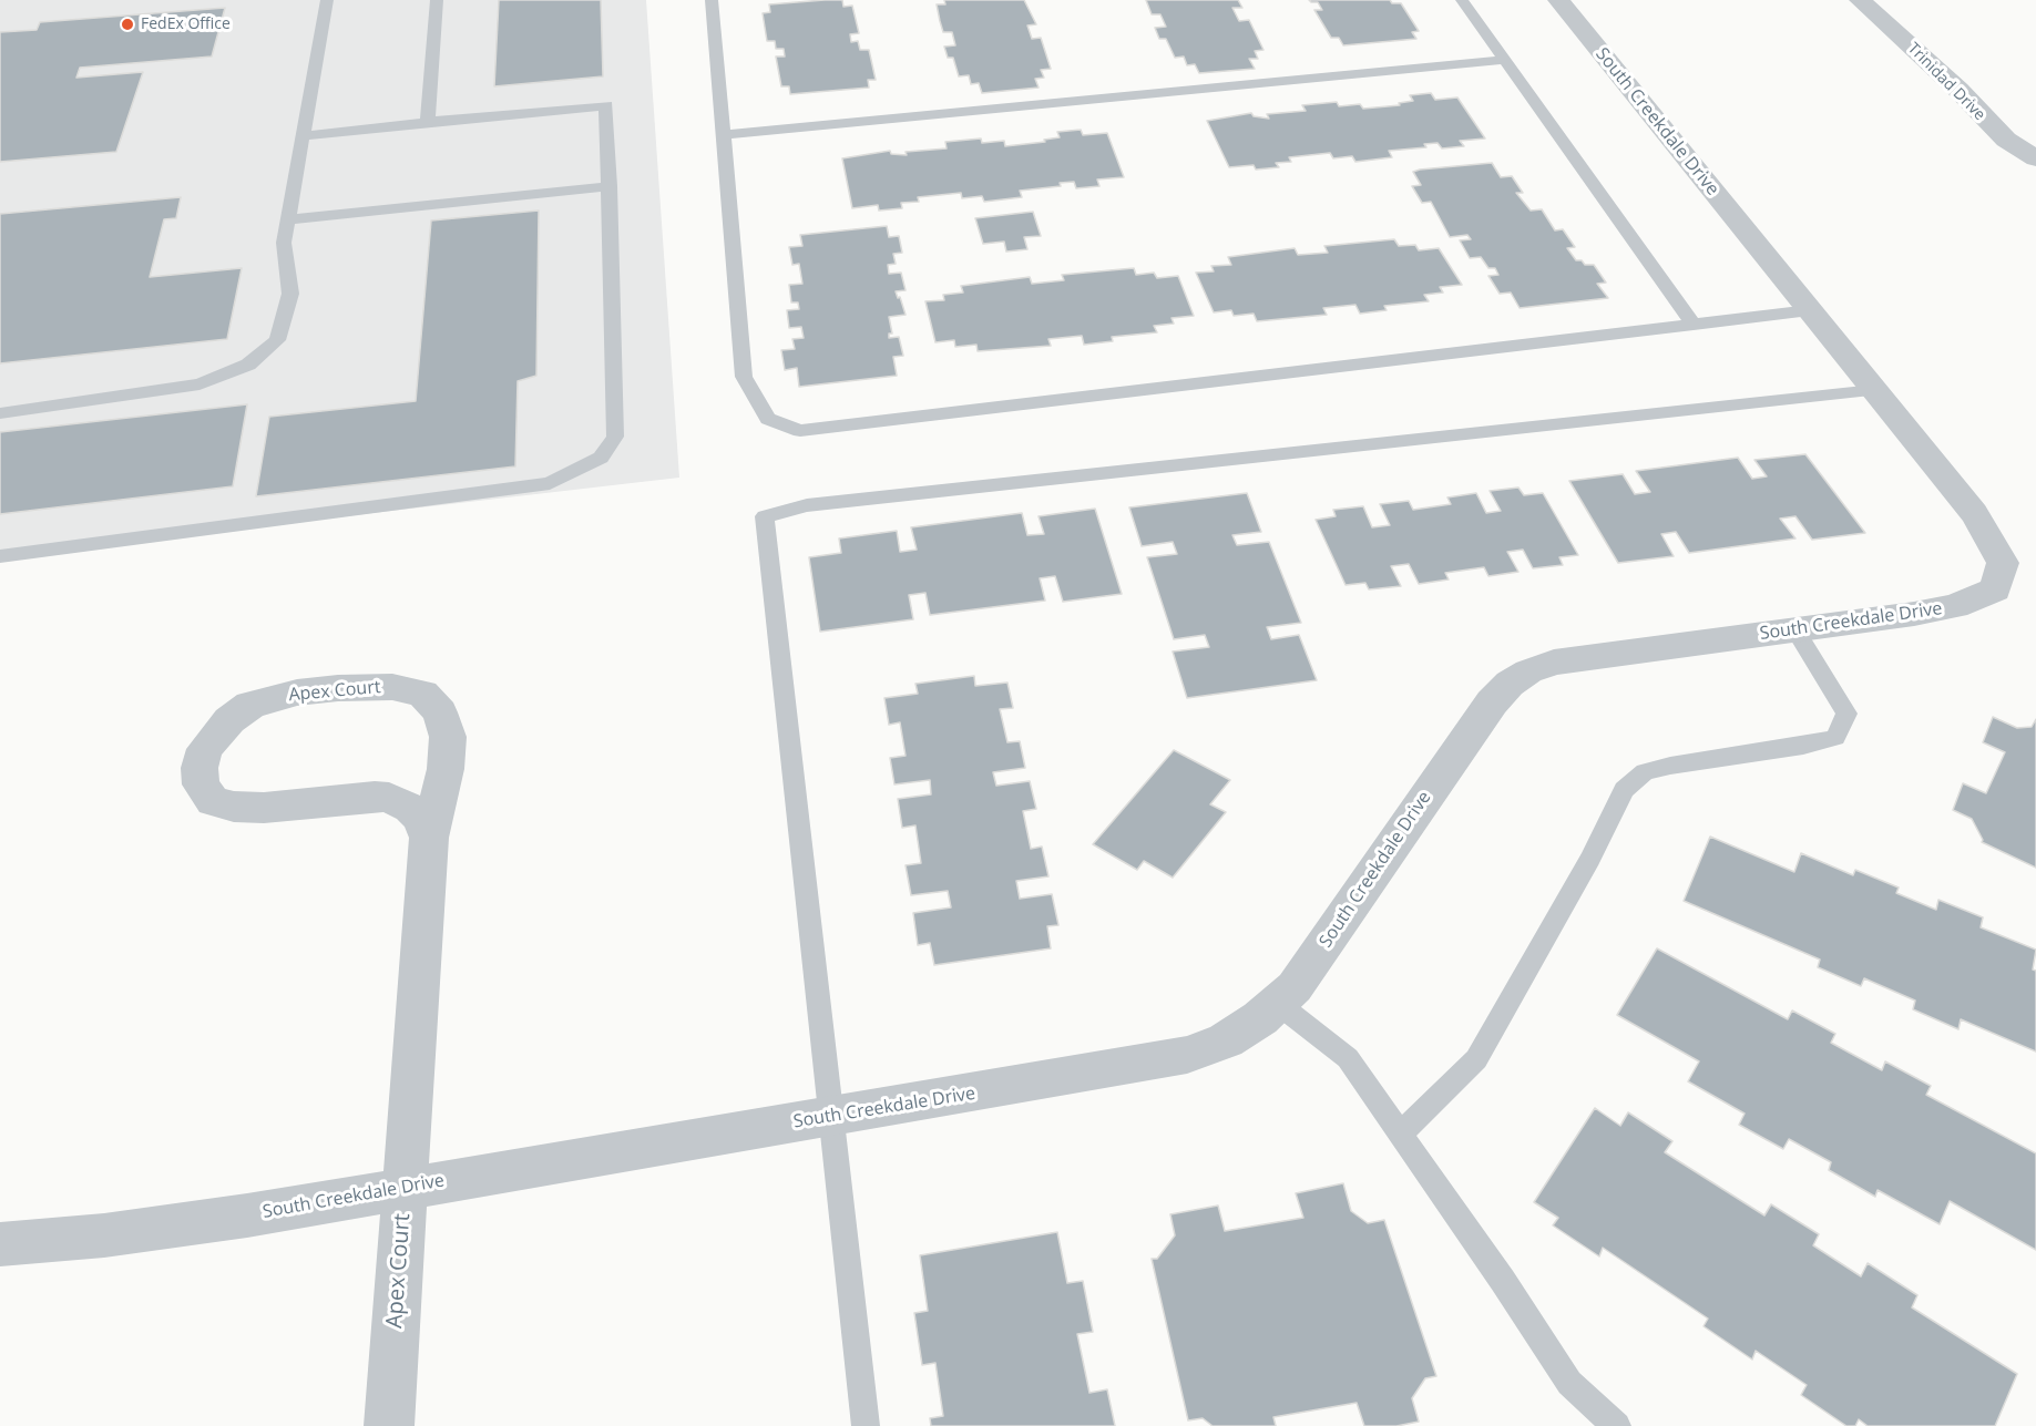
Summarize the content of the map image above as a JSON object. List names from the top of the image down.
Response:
{
  "streets": {
    "street": ["Trinidad Drive", "South Creekdale Drive", "Apex Court"]
  },
  "crossings": [
    ["South Creekdale Drive", "Apex Court"]
  ],
  "places": ["FedEx Office"]
}
